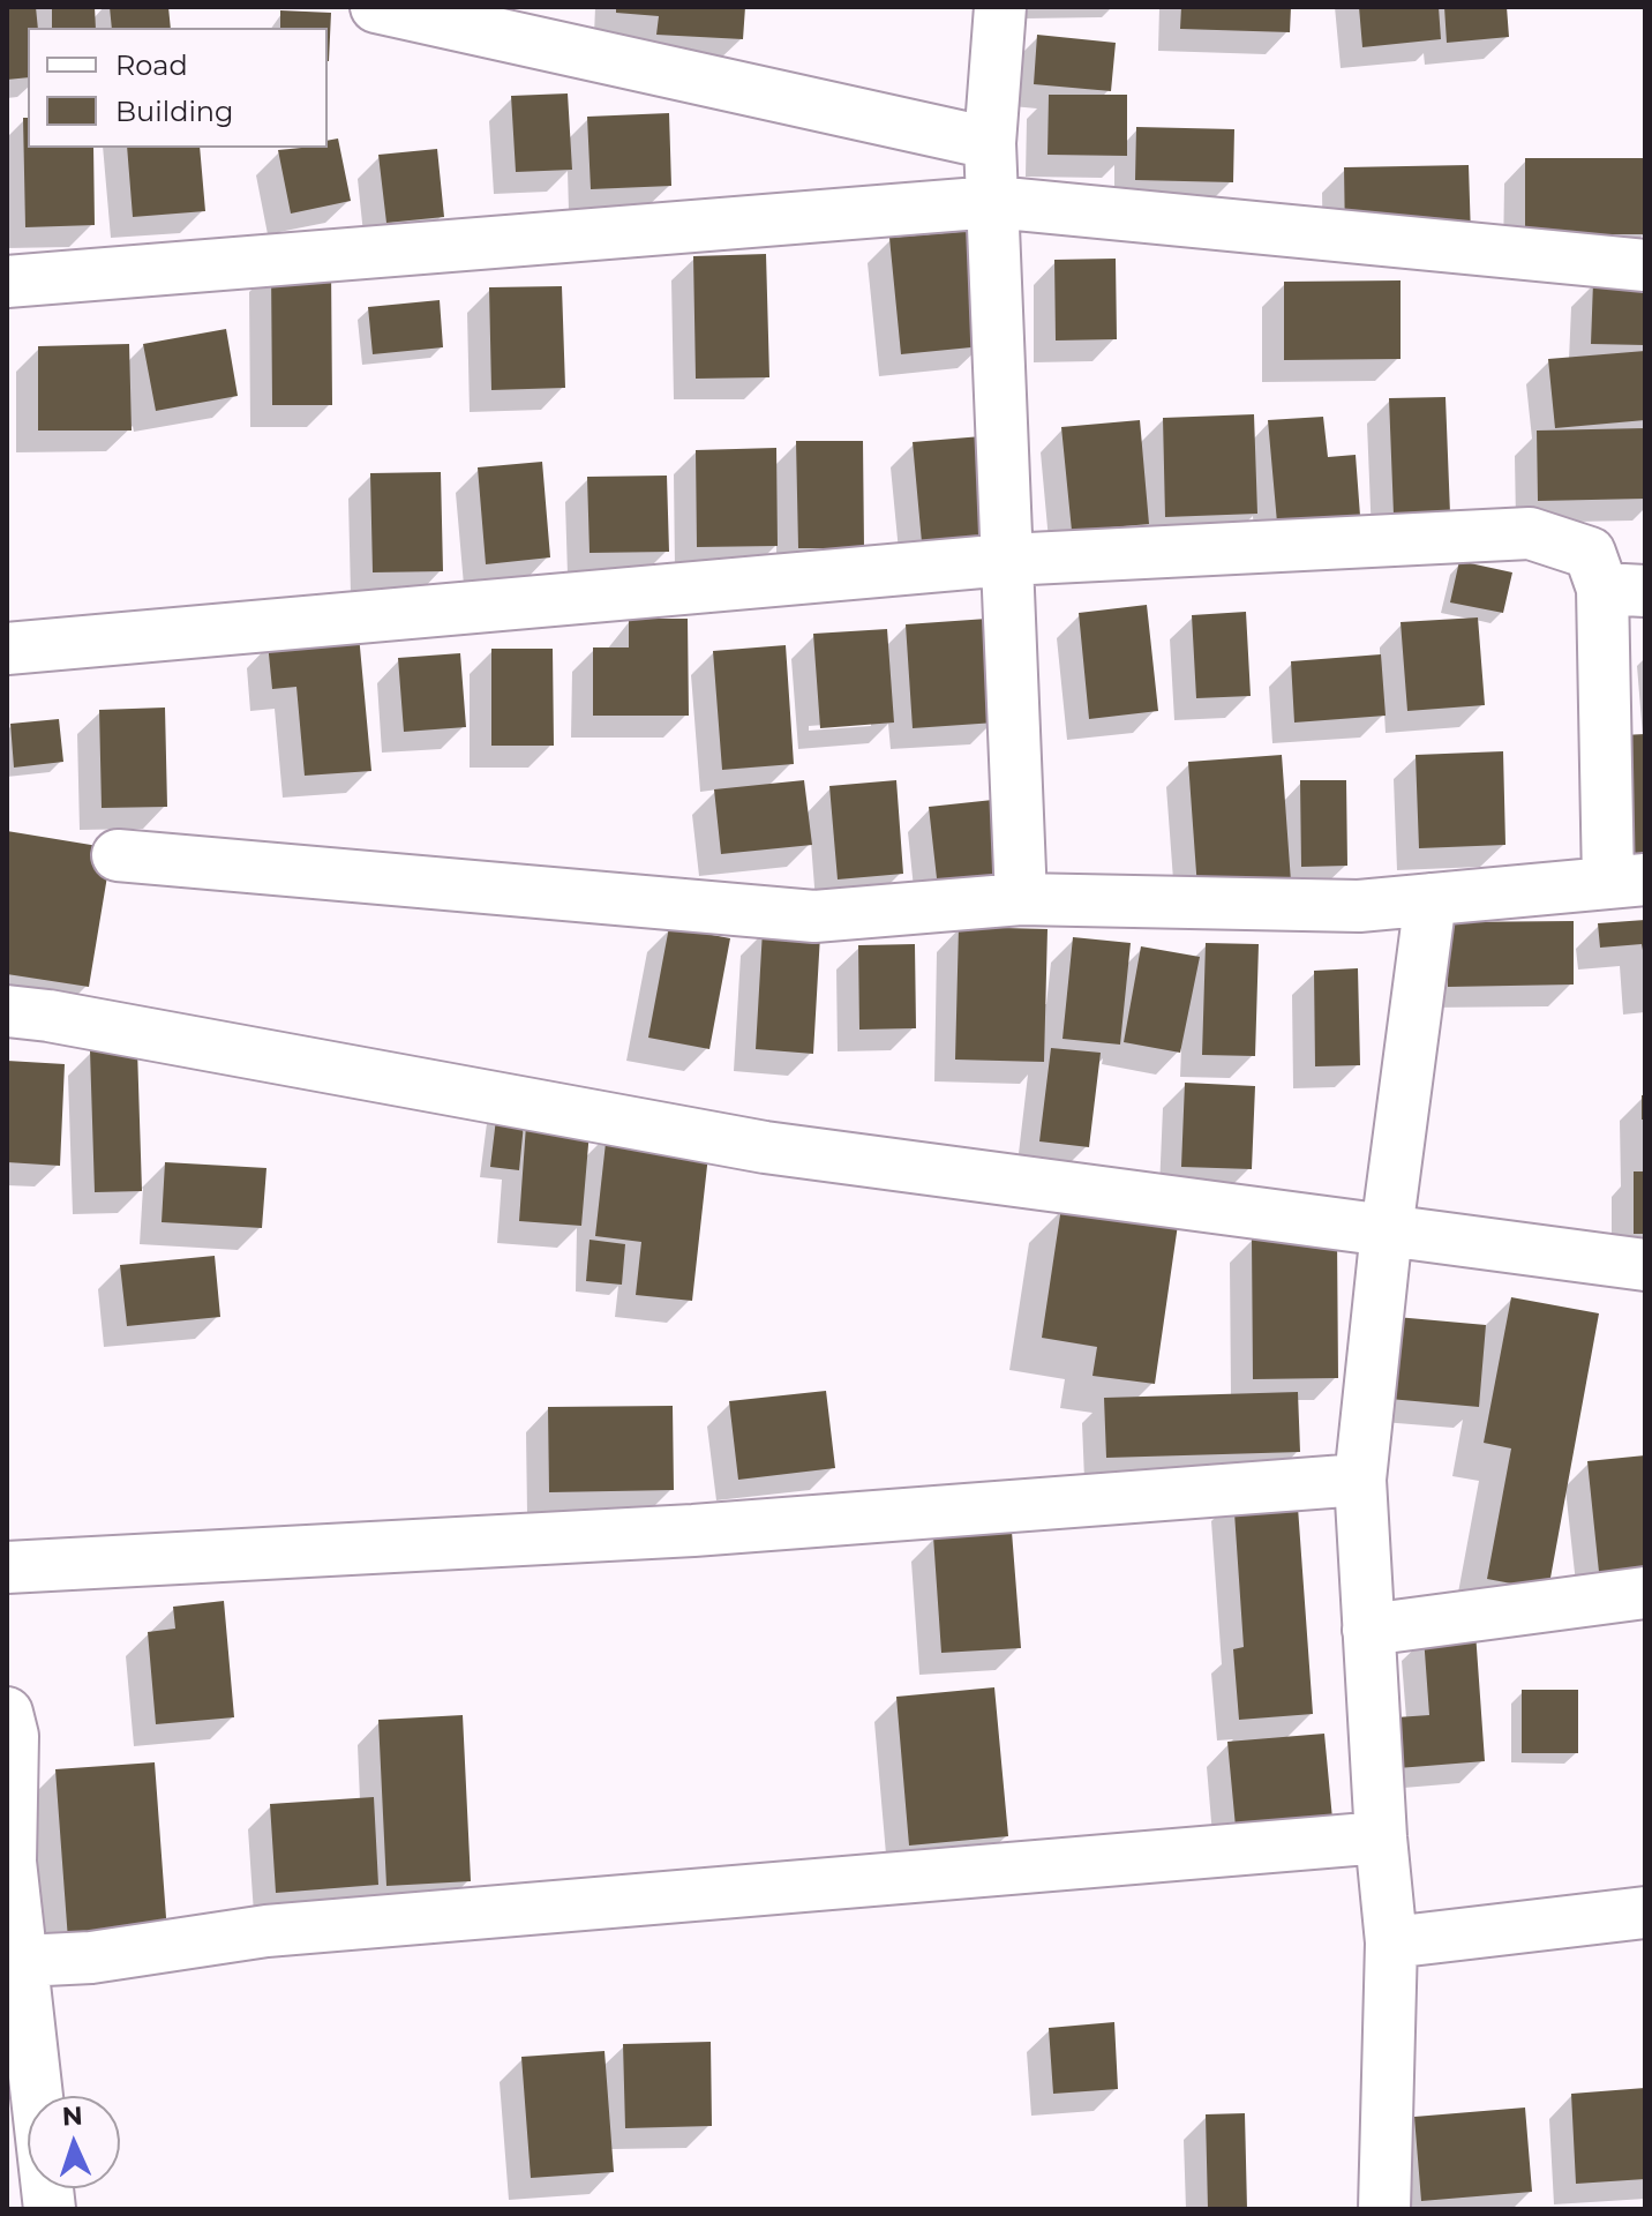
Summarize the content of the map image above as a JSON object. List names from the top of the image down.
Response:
{
  "legend": ["Road", "Building"],
  "north": "top"
}
